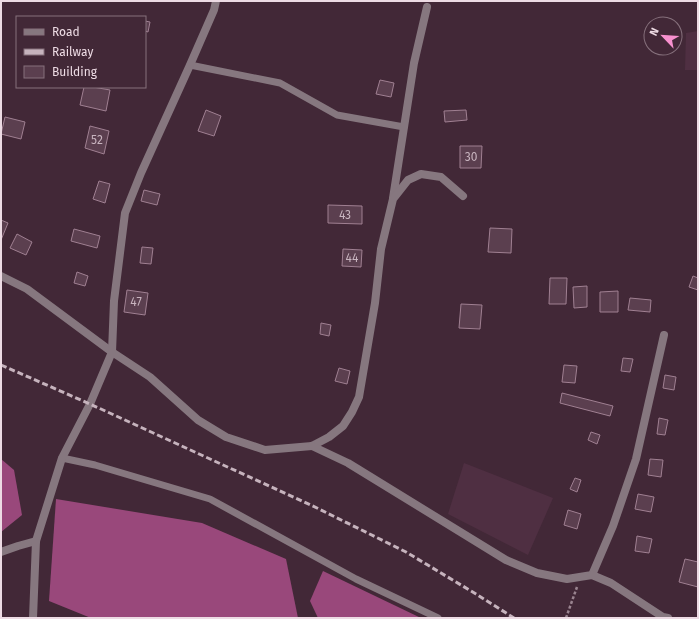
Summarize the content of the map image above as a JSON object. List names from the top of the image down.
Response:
{
  "house_numbers": [
    "52",
    "30",
    "43",
    "44",
    "47"
  ],
  "legend": ["Road", "Railway", "Building"],
  "north": "top left"
}
